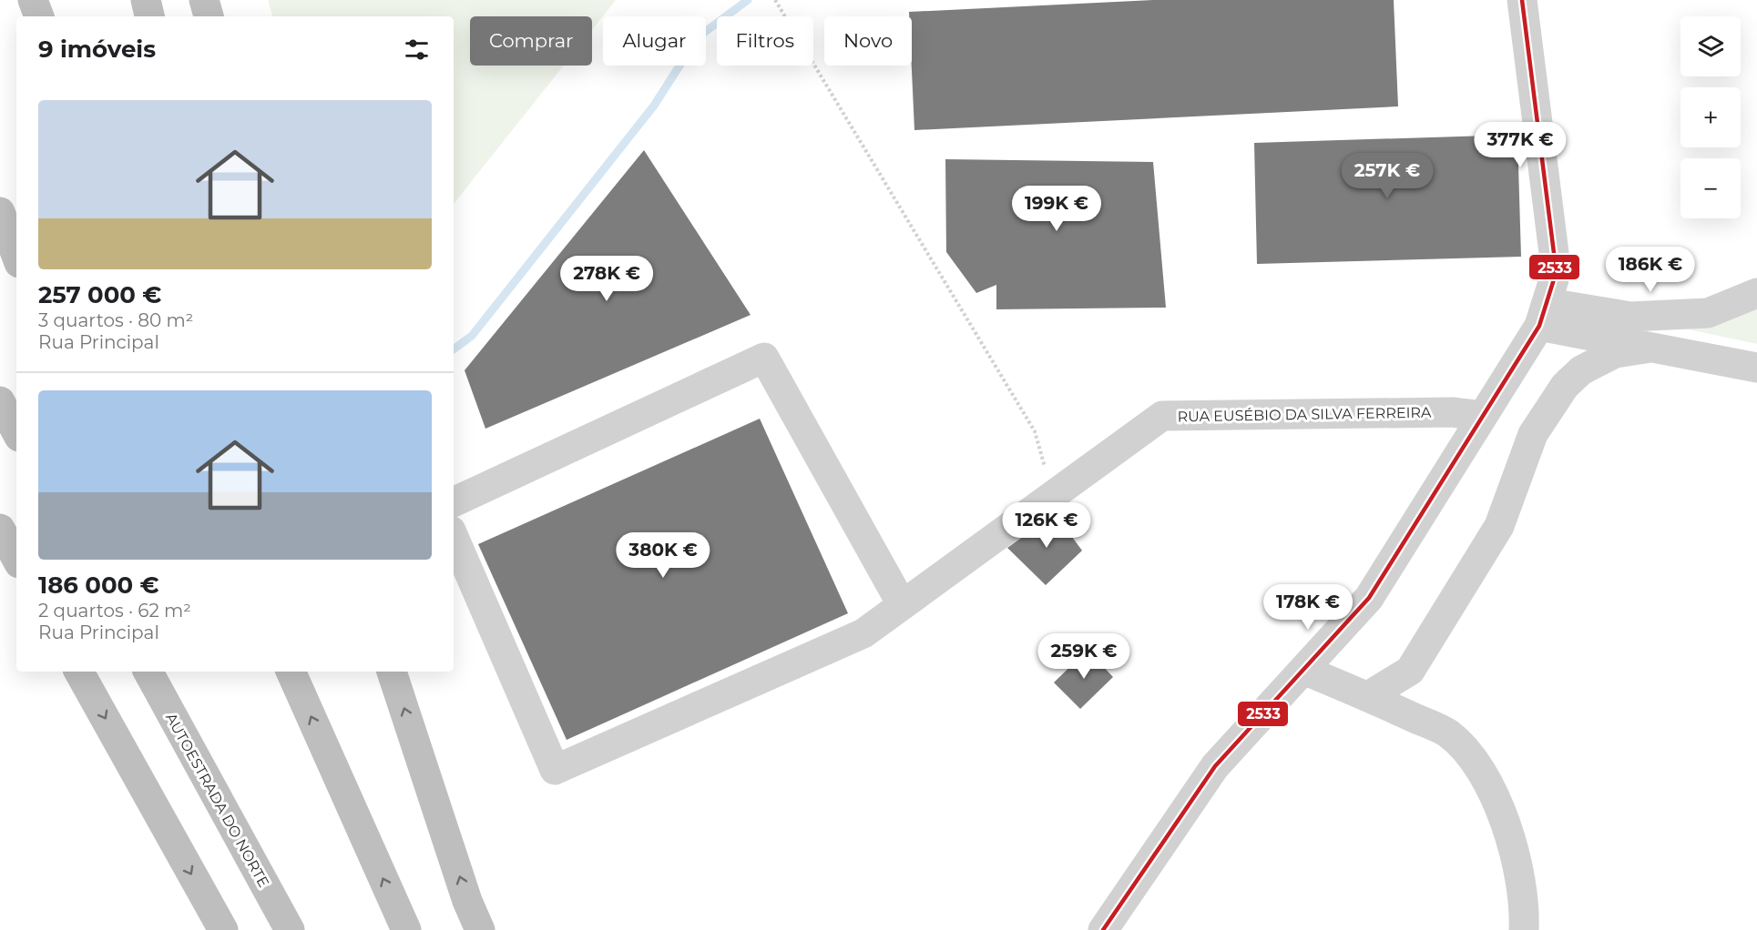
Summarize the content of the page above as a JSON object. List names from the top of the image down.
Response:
{
  "streets": {
    "highway": ["AUTOESTRADA DO NORTE"],
    "street": ["RUA EUSÉBIO DA SILVA FERREIRA"]
  },
  "lines": ["transit line 2533"],
  "page": {
    "map_buttons": ["+", "−"],
    "chip": [
      "Comprar",
      "Alugar",
      "Filtros",
      "Novo"
    ],
    "heading": "9 imóveis",
    "list": [
      {
        "name": "257 000 €",
        "note": "3 quartos · 80 m² · Rua Principal"
      },
      {
        "name": "186 000 €",
        "note": "2 quartos · 62 m² · Rua Principal"
      }
    ],
    "price": [
      "377K €",
      "257K €",
      "199K €",
      "186K €",
      "278K €",
      "126K €",
      "380K €",
      "178K €",
      "259K €"
    ]
  }
}
